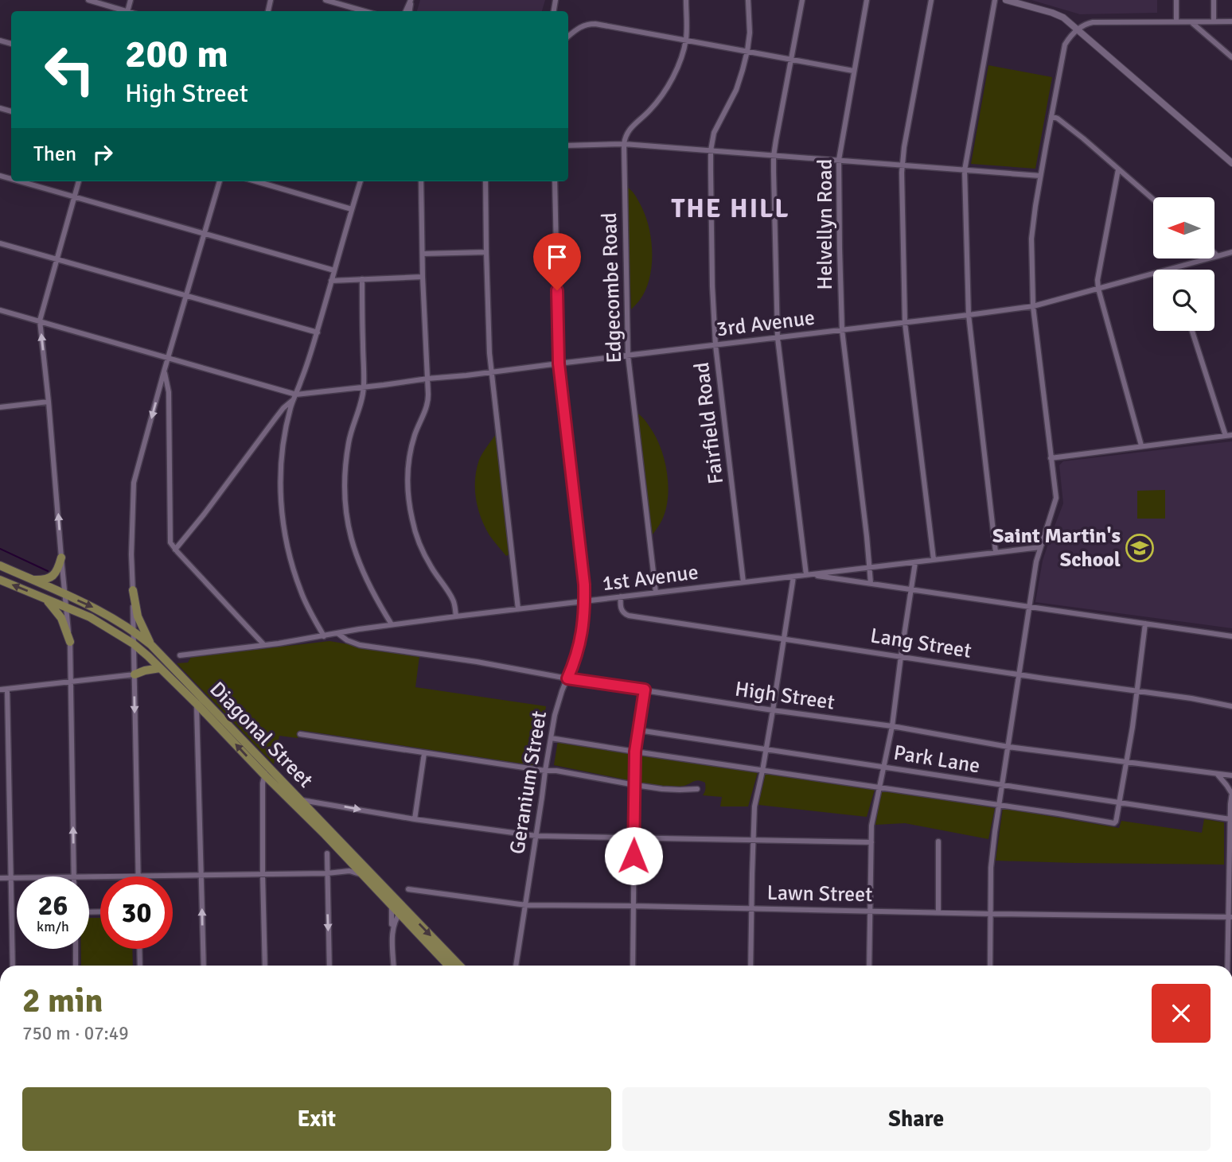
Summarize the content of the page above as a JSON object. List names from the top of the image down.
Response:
{
  "streets": {
    "main road": ["Diagonal Street"],
    "street": [
      "Helvellyn Road",
      "Edgecombe Road",
      "3rd Avenue",
      "Fairfield Road",
      "1st Avenue",
      "Lang Street",
      "High Street",
      "Park Lane",
      "Geranium Street",
      "Lawn Street"
    ]
  },
  "crossings": [
    ["Helvellyn Road", "3rd Avenue"],
    ["Helvellyn Road", "1st Avenue"],
    ["Edgecombe Road", "3rd Avenue"],
    ["Edgecombe Road", "1st Avenue"],
    ["3rd Avenue", "Fairfield Road"],
    ["3rd Avenue", "Geranium Street"],
    ["Fairfield Road", "1st Avenue"],
    ["1st Avenue", "Lang Street"],
    ["1st Avenue", "High Street"],
    ["1st Avenue", "Geranium Street"],
    ["High Street", "Geranium Street"],
    ["Geranium Street", "Lawn Street"]
  ],
  "districts": ["THE HILL"],
  "places": {
    "school or university": ["Saint Martin's School"]
  },
  "north": "left",
  "page": {
    "turn": ["200 m", "High Street"],
    "then": "Then",
    "speed": "26 km/h",
    "limit": "30",
    "heading": ["2 min", "750 m · 07:49"],
    "buttons": ["Exit", "Share"]
  }
}
